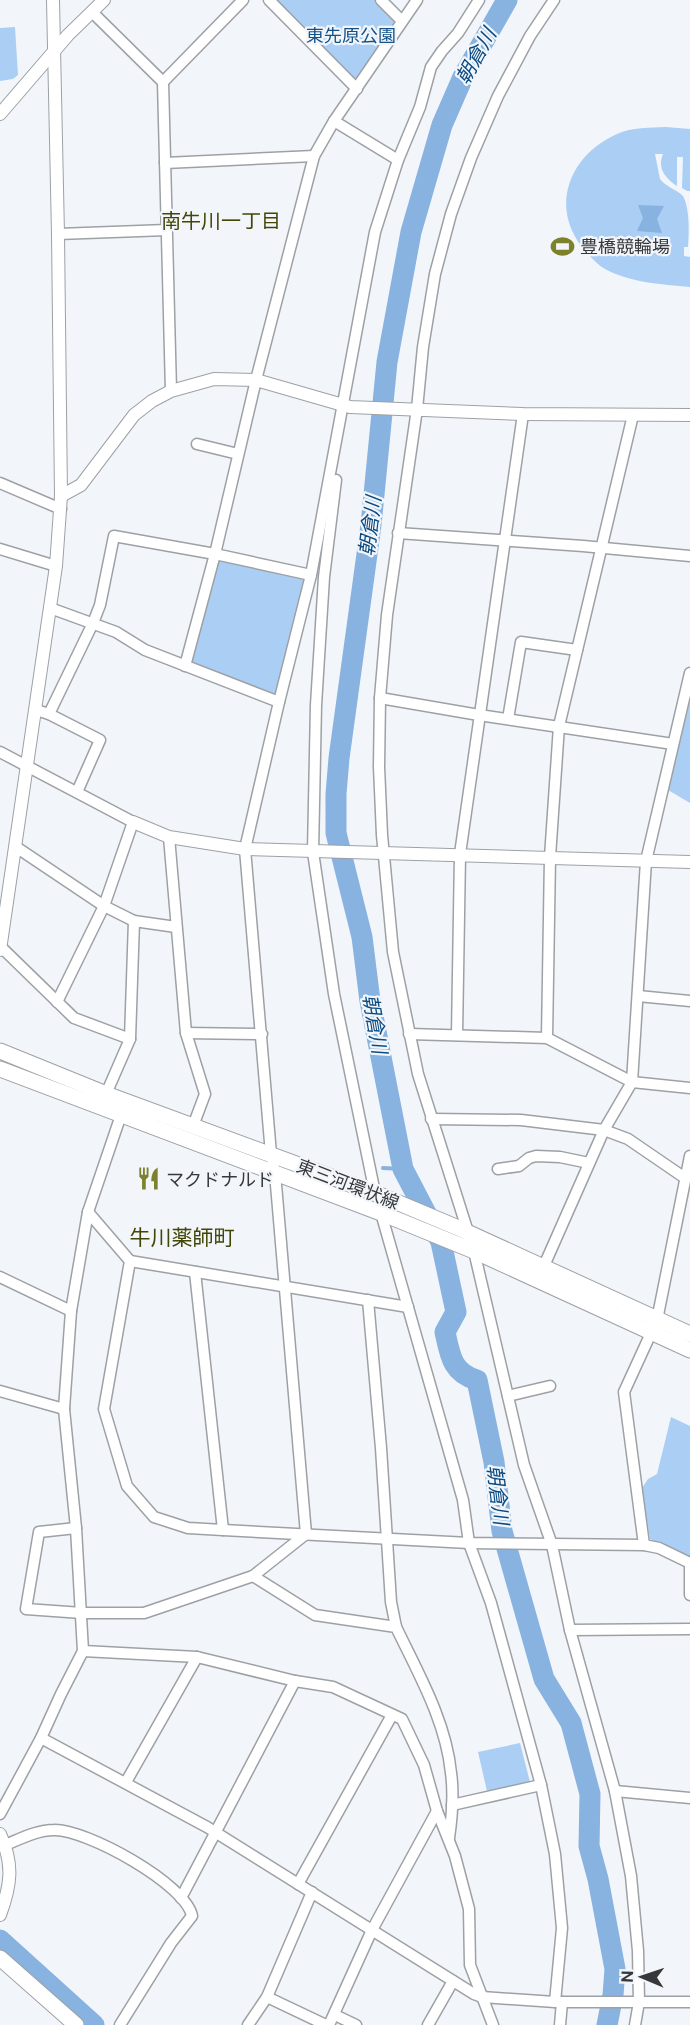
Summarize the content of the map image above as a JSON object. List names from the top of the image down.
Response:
{
  "streets": {
    "main road": ["東三河環状線"]
  },
  "districts": ["南牛川一丁目", "牛川薬師町"],
  "water": ["朝倉川"],
  "parks": ["東先原公園"],
  "places": {
    "sports": ["豊橋競輪場"],
    "restaurant": ["マクドナルド"]
  },
  "north": "left"
}
